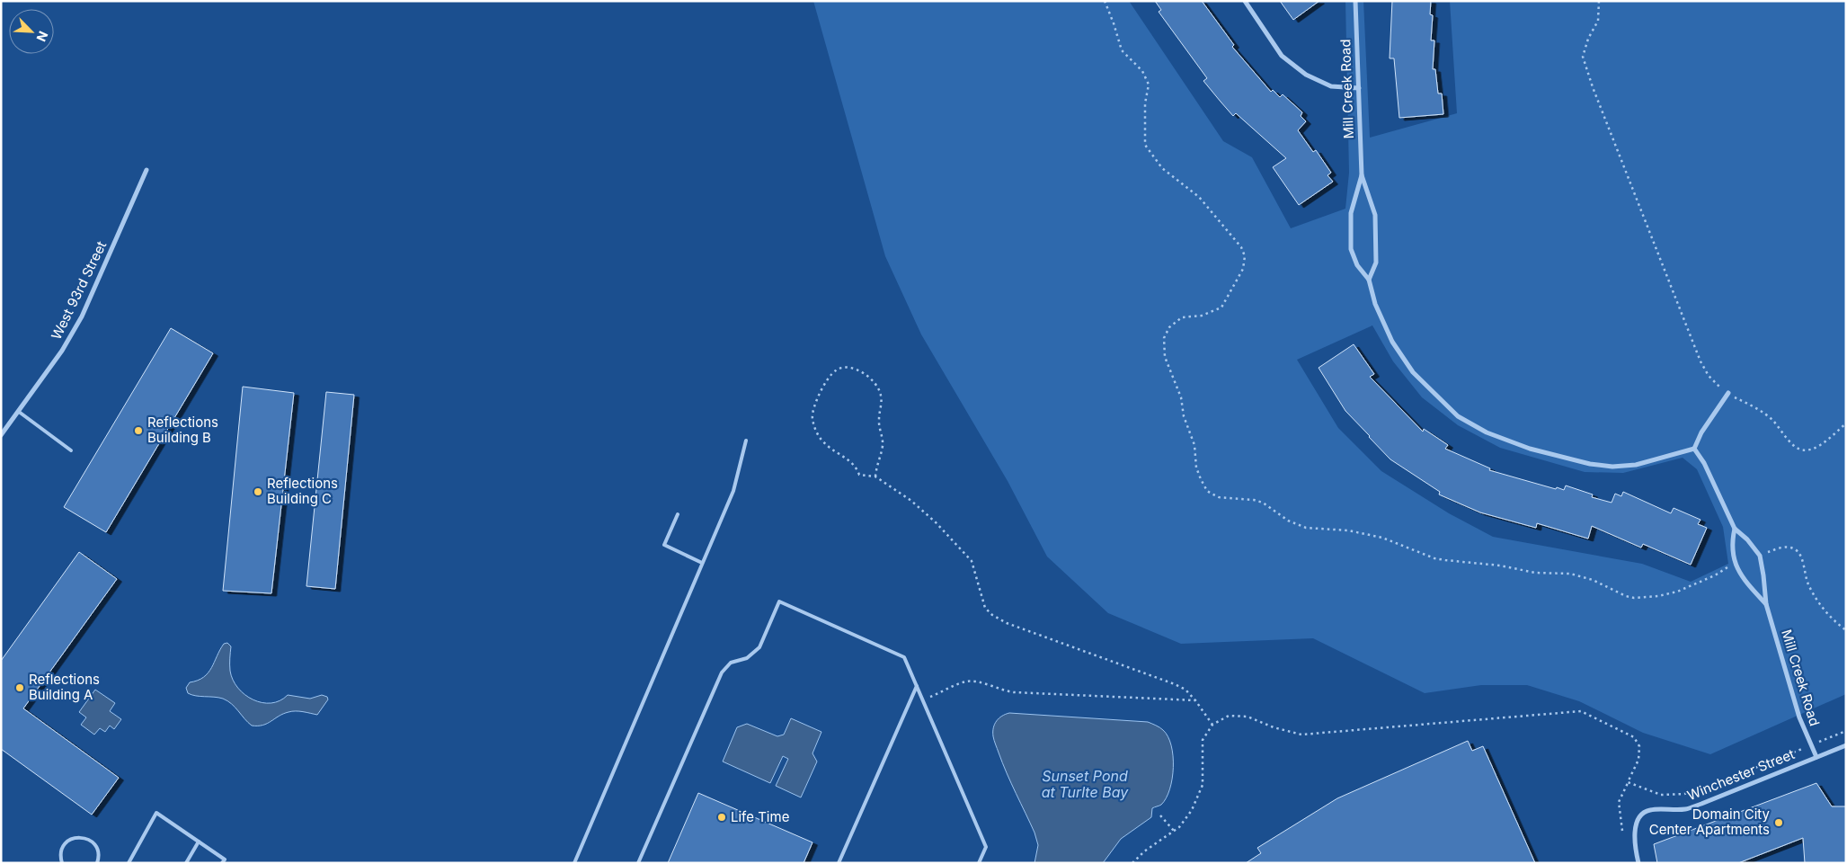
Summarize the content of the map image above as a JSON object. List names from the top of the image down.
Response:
{
  "streets": {
    "street": ["Mill Creek Road", "West 93rd Street", "Winchester Street"]
  },
  "crossings": [
    ["Mill Creek Road", "Winchester Street"]
  ],
  "water": ["Sunset Pond at Turlte Bay"],
  "places": [
    "Reflections Building B",
    "Reflections Building C",
    "Reflections Building A",
    "Life Time",
    "Domain City Center Apartments"
  ],
  "north": "bottom right"
}
